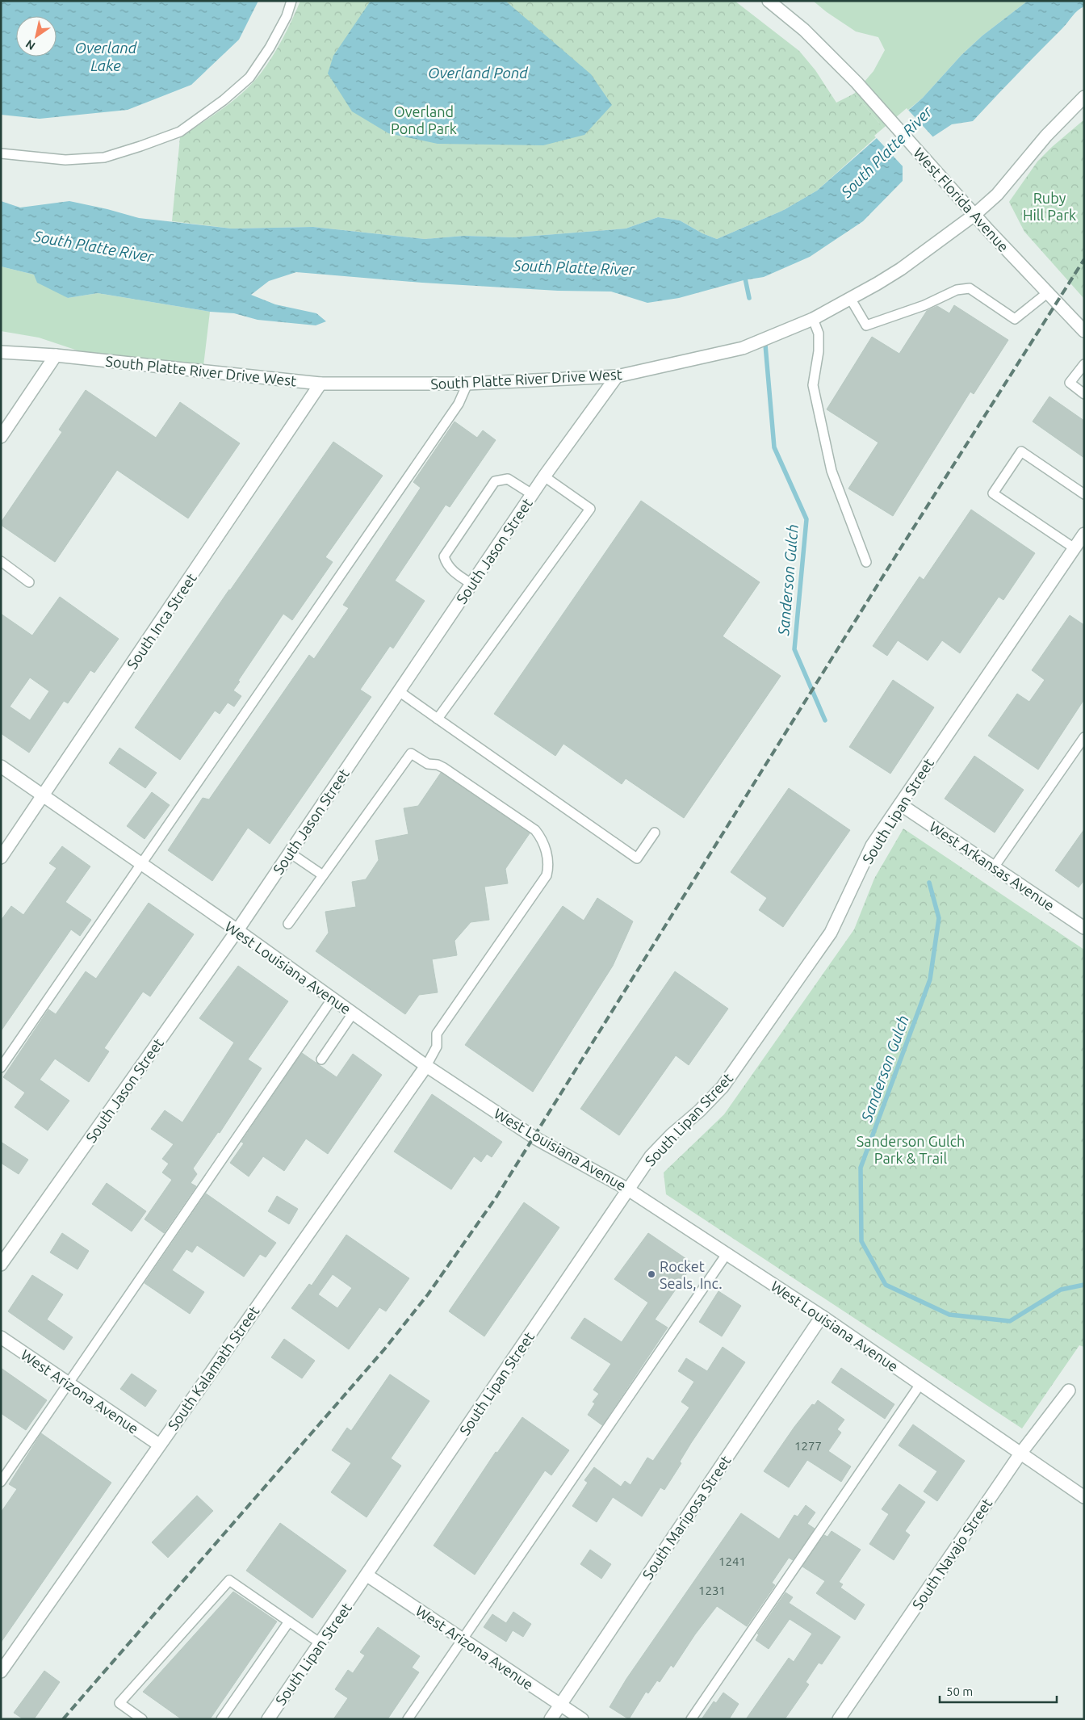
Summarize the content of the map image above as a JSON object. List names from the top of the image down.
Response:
{
  "streets": {
    "street": [
      "West Florida Avenue",
      "South Platte River Drive West",
      "South Jason Street",
      "South Inca Street",
      "South Lipan Street",
      "West Arkansas Avenue",
      "West Louisiana Avenue",
      "South Kalamath Street",
      "West Arizona Avenue",
      "South Mariposa Street",
      "South Navajo Street"
    ]
  },
  "crossings": [
    ["West Florida Avenue", "South Platte River Drive West"],
    ["South Platte River Drive West", "South Jason Street"],
    ["South Platte River Drive West", "South Inca Street"],
    ["South Jason Street", "West Louisiana Avenue"],
    ["South Inca Street", "West Louisiana Avenue"],
    ["South Lipan Street", "West Arkansas Avenue"],
    ["South Lipan Street", "West Louisiana Avenue"],
    ["South Lipan Street", "West Arizona Avenue"],
    ["West Louisiana Avenue", "South Kalamath Street"],
    ["West Louisiana Avenue", "South Mariposa Street"],
    ["West Louisiana Avenue", "South Navajo Street"],
    ["South Kalamath Street", "West Arizona Avenue"],
    ["West Arizona Avenue", "South Mariposa Street"]
  ],
  "water": [
    "Overland Lake",
    "Overland Pond",
    "South Platte River",
    "Sanderson Gulch"
  ],
  "parks": ["Overland Pond Park", "Ruby Hill Park", "Sanderson Gulch Park & Trail"],
  "places": ["Rocket Seals, Inc."],
  "house_numbers": ["1277", "1241", "1231"],
  "scale_bar": "50 m",
  "north": "bottom left"
}
